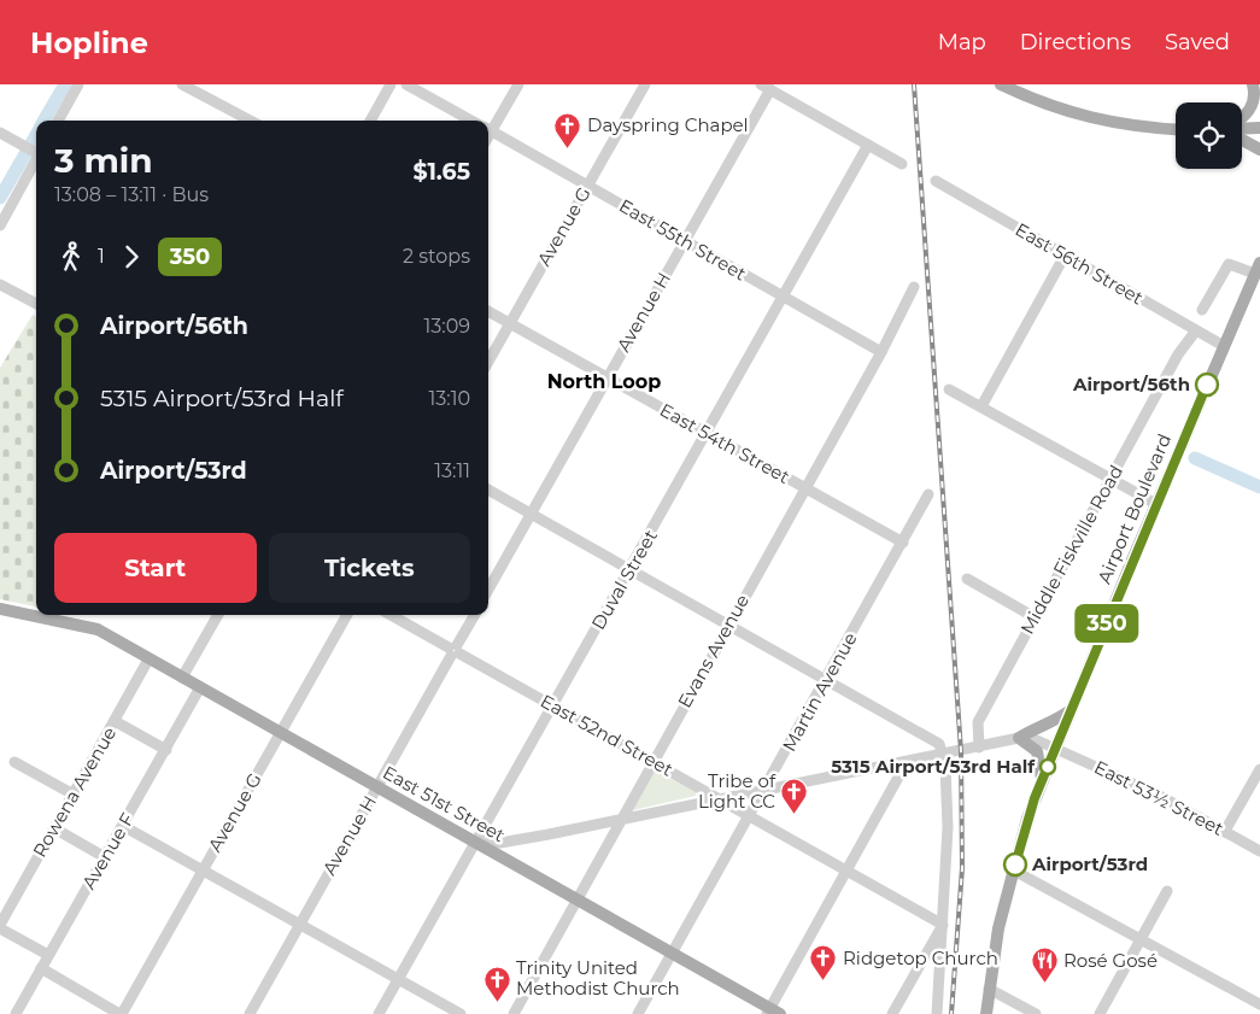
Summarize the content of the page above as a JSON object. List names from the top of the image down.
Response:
{
  "streets": {
    "main road": ["Airport Boulevard", "East 51st Street"],
    "street": [
      "Avenue G",
      "East 55th Street",
      "East 56th Street",
      "Avenue H",
      "East 54th Street",
      "Middle Fiskville Road",
      "Duval Street",
      "Evans Avenue",
      "Martin Avenue",
      "East 52nd Street",
      "Rowena Avenue",
      "East 53½ Street",
      "Avenue F"
    ]
  },
  "crossings": [
    ["Avenue G", "East 55th Street"],
    ["Avenue G", "East 54th Street"],
    ["Avenue G", "East 51st Street"],
    ["East 55th Street", "Avenue H"],
    ["East 55th Street", "Duval Street"],
    ["East 55th Street", "Evans Avenue"],
    ["East 56th Street", "Airport Boulevard"],
    ["East 56th Street", "Middle Fiskville Road"],
    ["Avenue H", "East 54th Street"],
    ["Avenue H", "East 52nd Street"],
    ["Avenue H", "East 51st Street"],
    ["East 54th Street", "Duval Street"],
    ["East 54th Street", "Evans Avenue"],
    ["East 54th Street", "Martin Avenue"],
    ["Airport Boulevard", "East 53½ Street"],
    ["Duval Street", "East 52nd Street"],
    ["Duval Street", "East 51st Street"],
    ["Evans Avenue", "East 52nd Street"],
    ["Evans Avenue", "East 51st Street"],
    ["Martin Avenue", "East 52nd Street"],
    ["Martin Avenue", "East 51st Street"],
    ["Rowena Avenue", "East 51st Street"],
    ["East 51st Street", "Avenue F"]
  ],
  "districts": ["North Loop"],
  "places": {
    "church": [
      "Dayspring Chapel",
      "Tribe of Light CC",
      "Ridgetop Church",
      "Trinity United Methodist Church"
    ],
    "other": ["Airport/56th", "5315 Airport/53rd Half", "Airport/53rd"],
    "restaurant": ["Rosé Gosé"]
  },
  "lines": ["bus line 350"],
  "page": {
    "header": "Hopline",
    "nav": ["Map", "Directions", "Saved"],
    "on_map": "350",
    "heading": ["3 min", "13:08 – 13:11 · Bus", "$1.65"],
    "legs": ["1", "350", "2 stops"],
    "list": [
      {
        "name": "Airport/56th",
        "value": "13:09"
      },
      {
        "name": "5315 Airport/53rd Half",
        "value": "13:10"
      },
      {
        "name": "Airport/53rd",
        "value": "13:11"
      }
    ],
    "buttons": ["Start", "Tickets"]
  }
}
